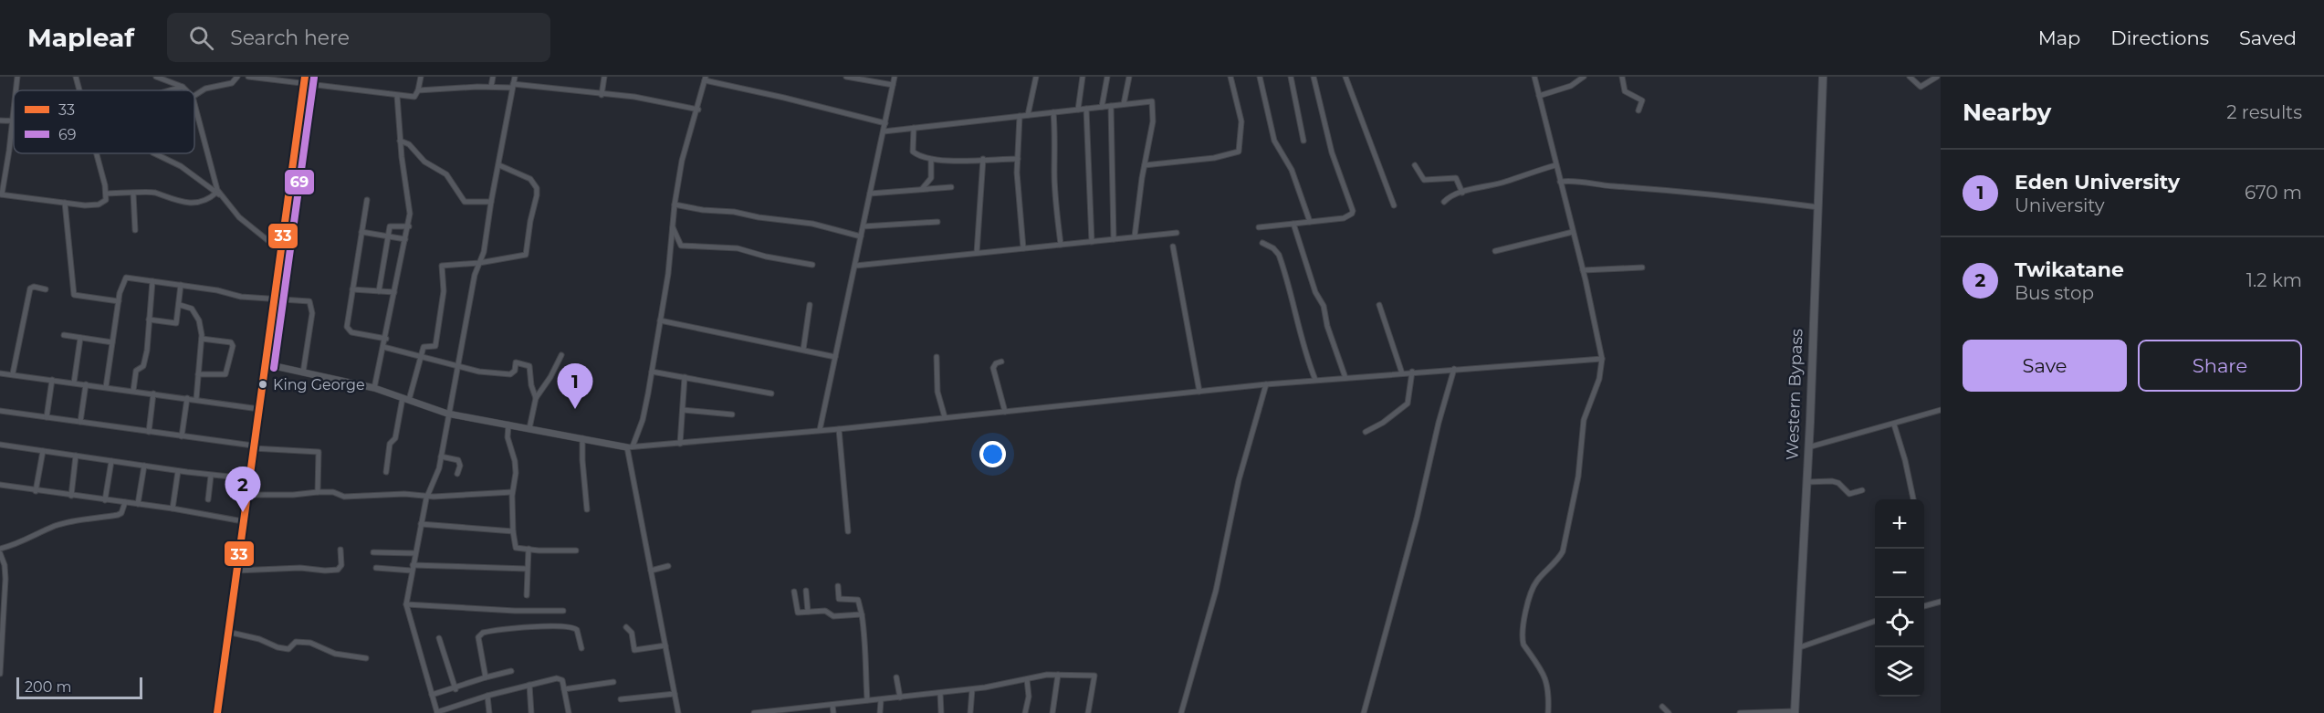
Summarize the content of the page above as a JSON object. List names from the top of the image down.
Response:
{
  "streets": {
    "main road": ["Western Bypass"]
  },
  "places": ["King George"],
  "lines": ["transit line 33", "transit line 69"],
  "legend": ["33", "69"],
  "scale_bar": "200 m",
  "page": {
    "header": "Mapleaf",
    "search": "Search here",
    "nav": ["Map", "Directions", "Saved"],
    "heading": ["Nearby", "2 results"],
    "list": [
      {
        "mark": "1",
        "name": "Eden University",
        "note": "University",
        "value": "670 m"
      },
      {
        "mark": "2",
        "name": "Twikatane",
        "note": "Bus stop",
        "value": "1.2 km"
      }
    ],
    "buttons": ["Save", "Share"],
    "pins": ["1", "2"],
    "map_buttons": ["+", "−"],
    "scale": "200 m"
  }
}
